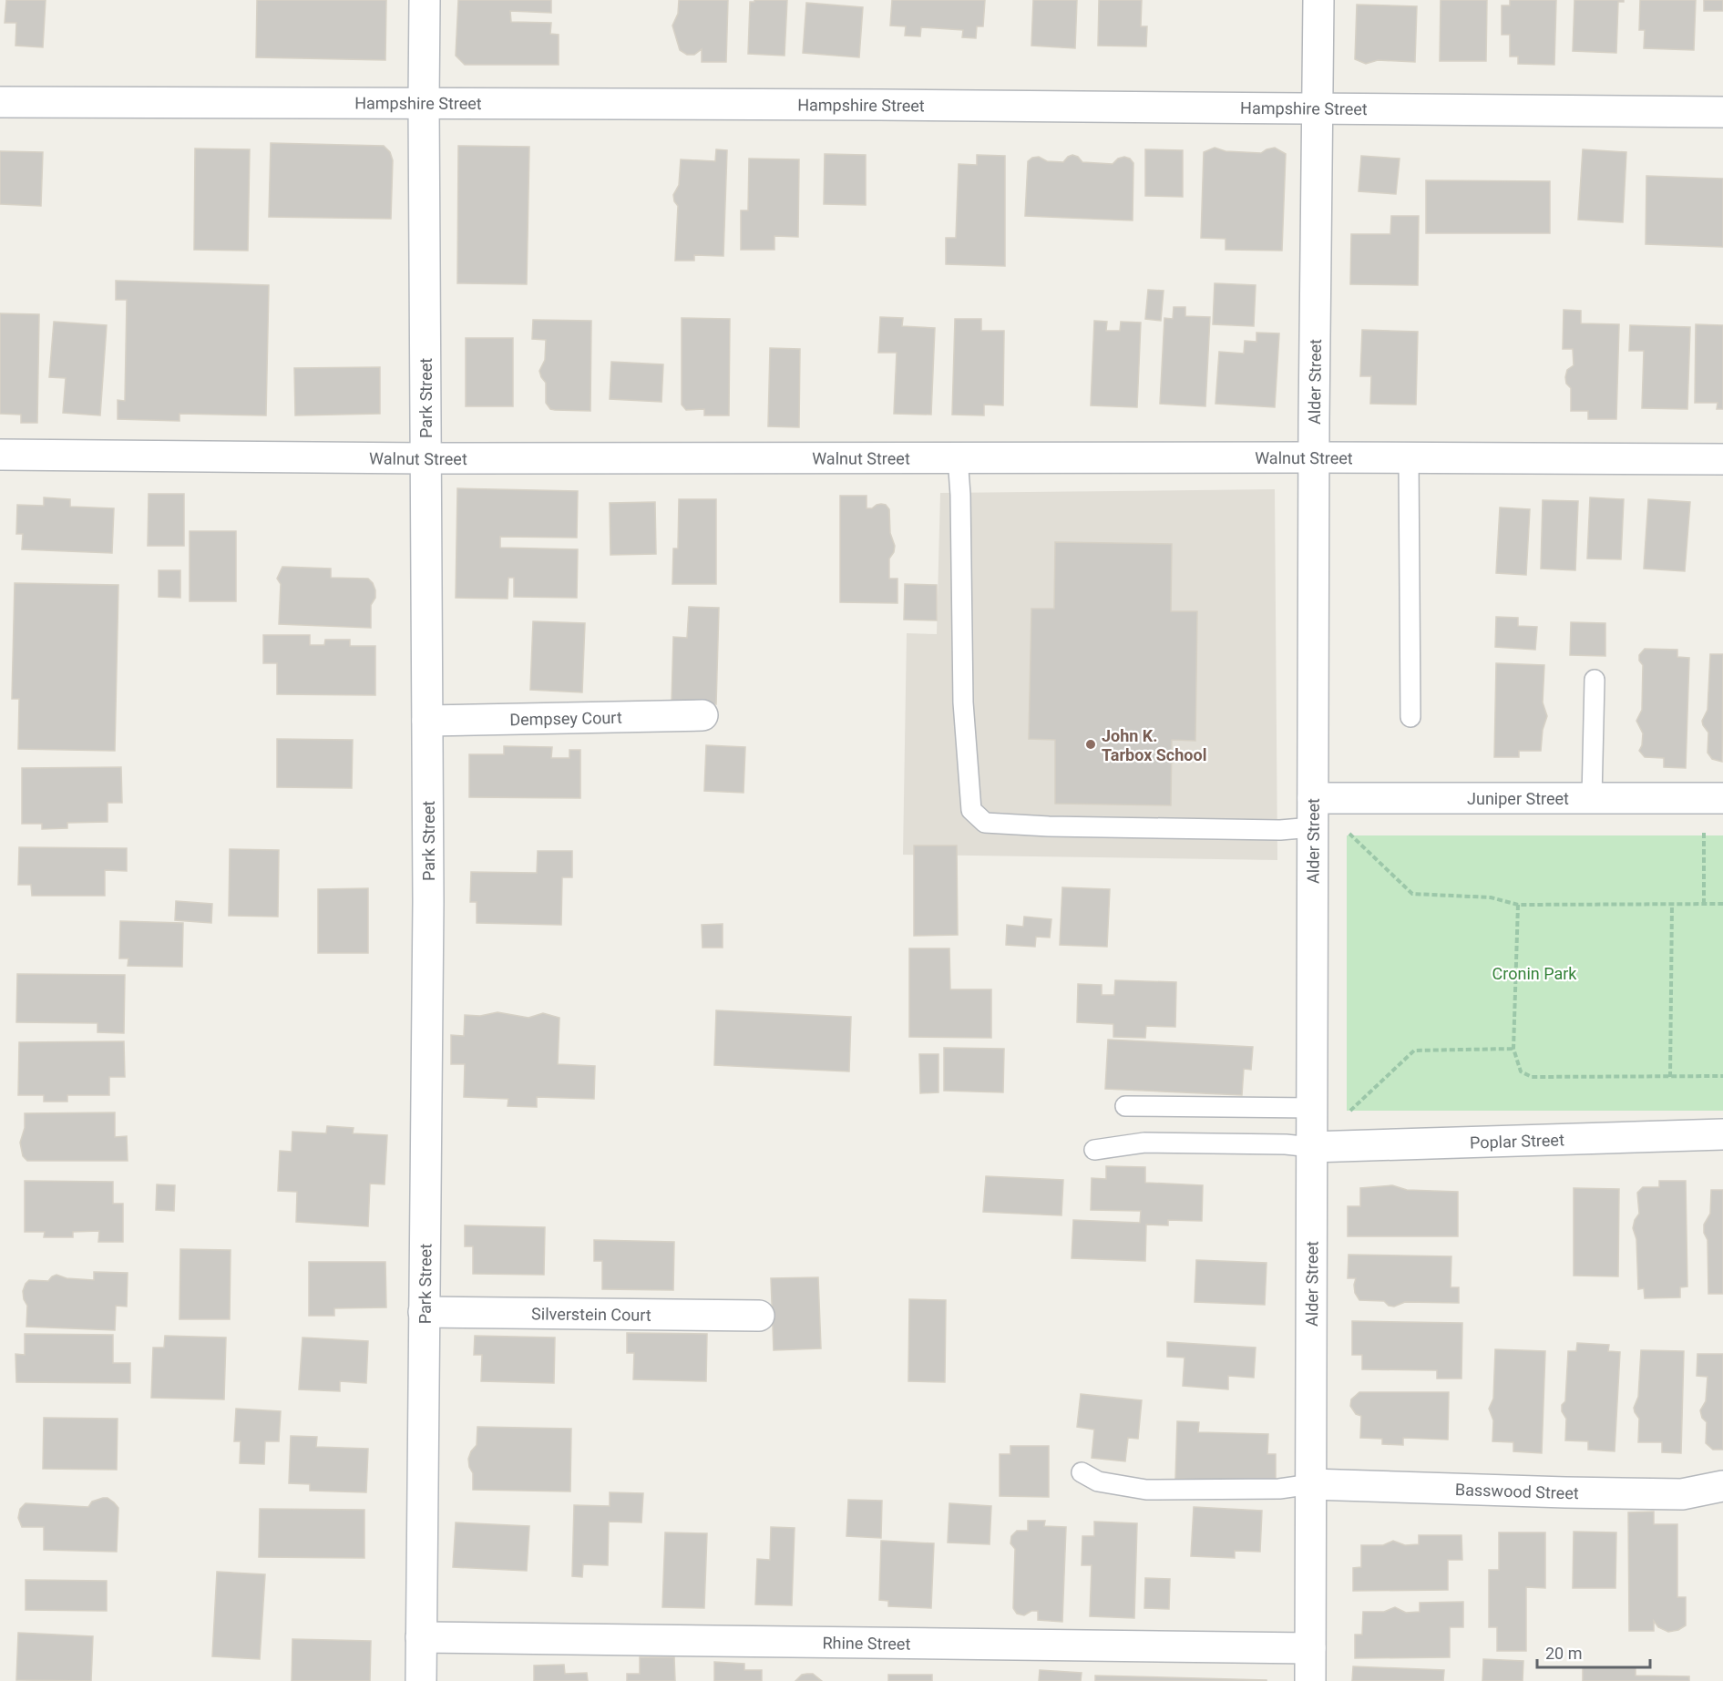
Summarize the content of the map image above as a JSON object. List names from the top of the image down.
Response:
{
  "streets": {
    "street": [
      "Hampshire Street",
      "Alder Street",
      "Park Street",
      "Walnut Street",
      "Dempsey Court",
      "Juniper Street",
      "Poplar Street",
      "Silverstein Court",
      "Basswood Street",
      "Rhine Street"
    ]
  },
  "crossings": [
    ["Hampshire Street", "Alder Street"],
    ["Hampshire Street", "Park Street"],
    ["Alder Street", "Walnut Street"],
    ["Alder Street", "Juniper Street"],
    ["Alder Street", "Poplar Street"],
    ["Alder Street", "Basswood Street"],
    ["Alder Street", "Rhine Street"],
    ["Park Street", "Walnut Street"],
    ["Park Street", "Dempsey Court"],
    ["Park Street", "Silverstein Court"],
    ["Park Street", "Rhine Street"]
  ],
  "parks": ["Cronin Park"],
  "places": ["John K. Tarbox School"],
  "scale_bar": "20 m"
}
